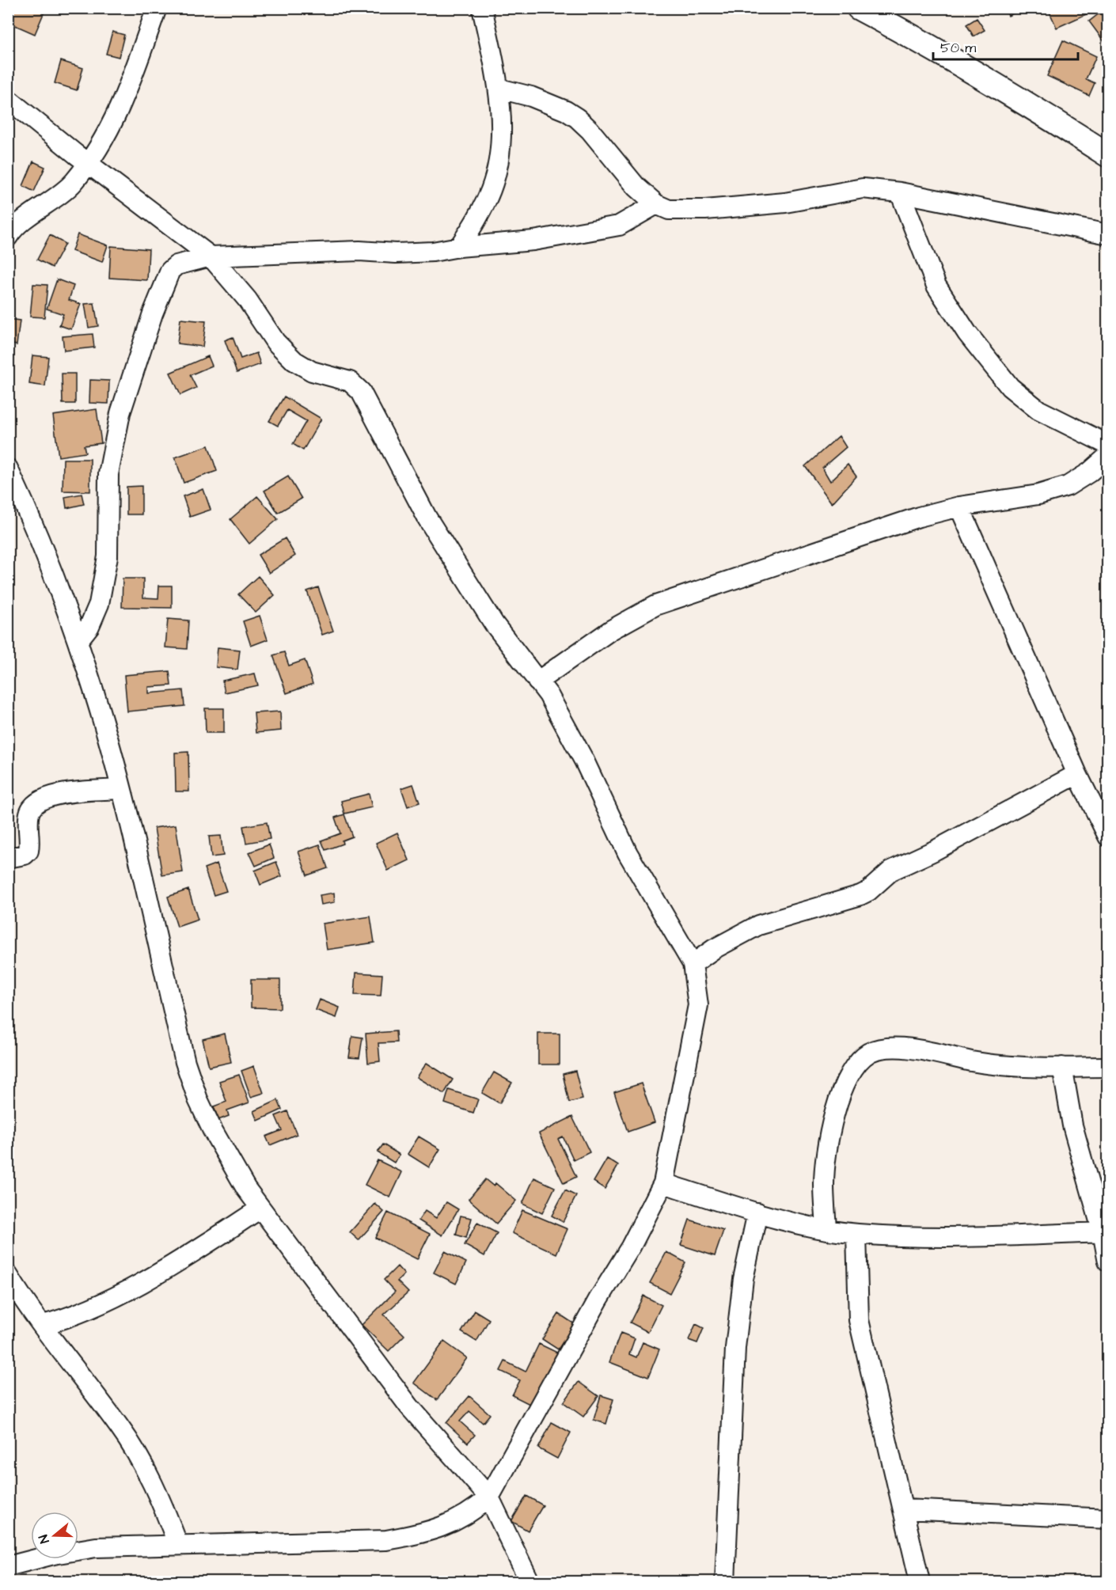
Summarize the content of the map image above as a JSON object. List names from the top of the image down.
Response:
{
  "scale_bar": "50 m",
  "north": "left"
}
